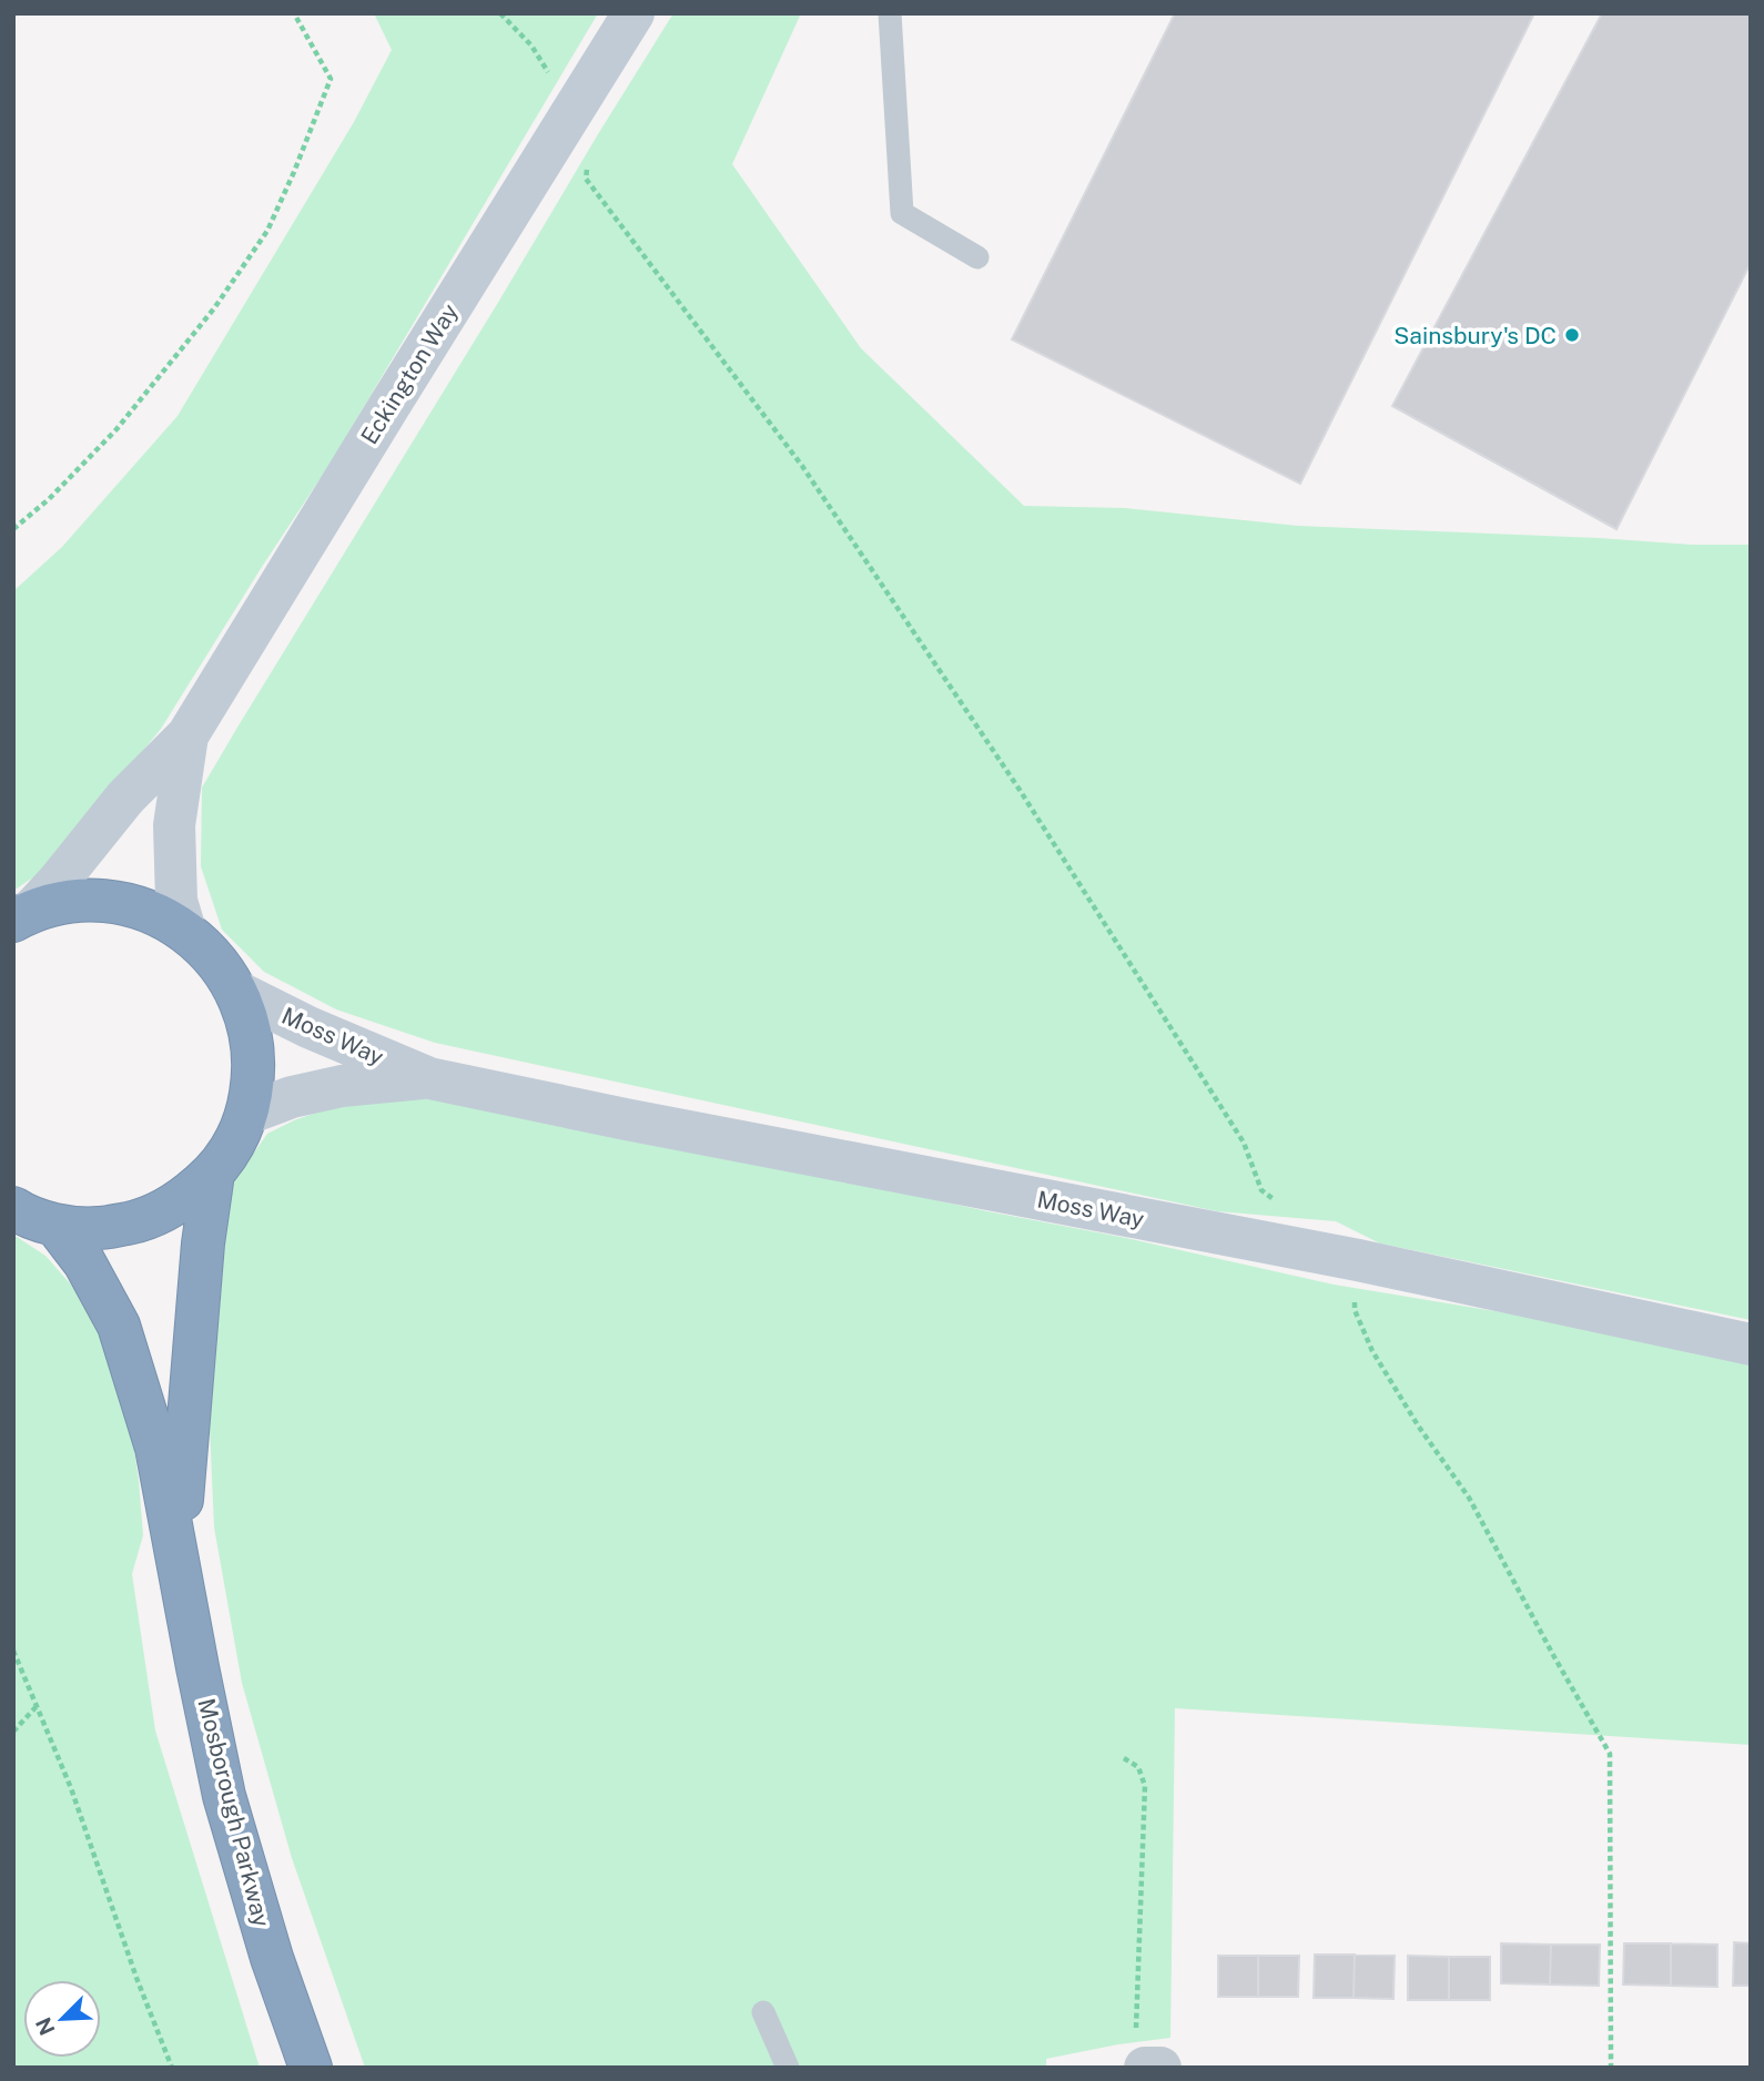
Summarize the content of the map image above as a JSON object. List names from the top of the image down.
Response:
{
  "streets": {
    "highway": ["Mosborough Parkway"],
    "street": ["Eckington Way", "Moss Way"]
  },
  "places": ["Sainsbury's DC"],
  "north": "bottom left"
}
